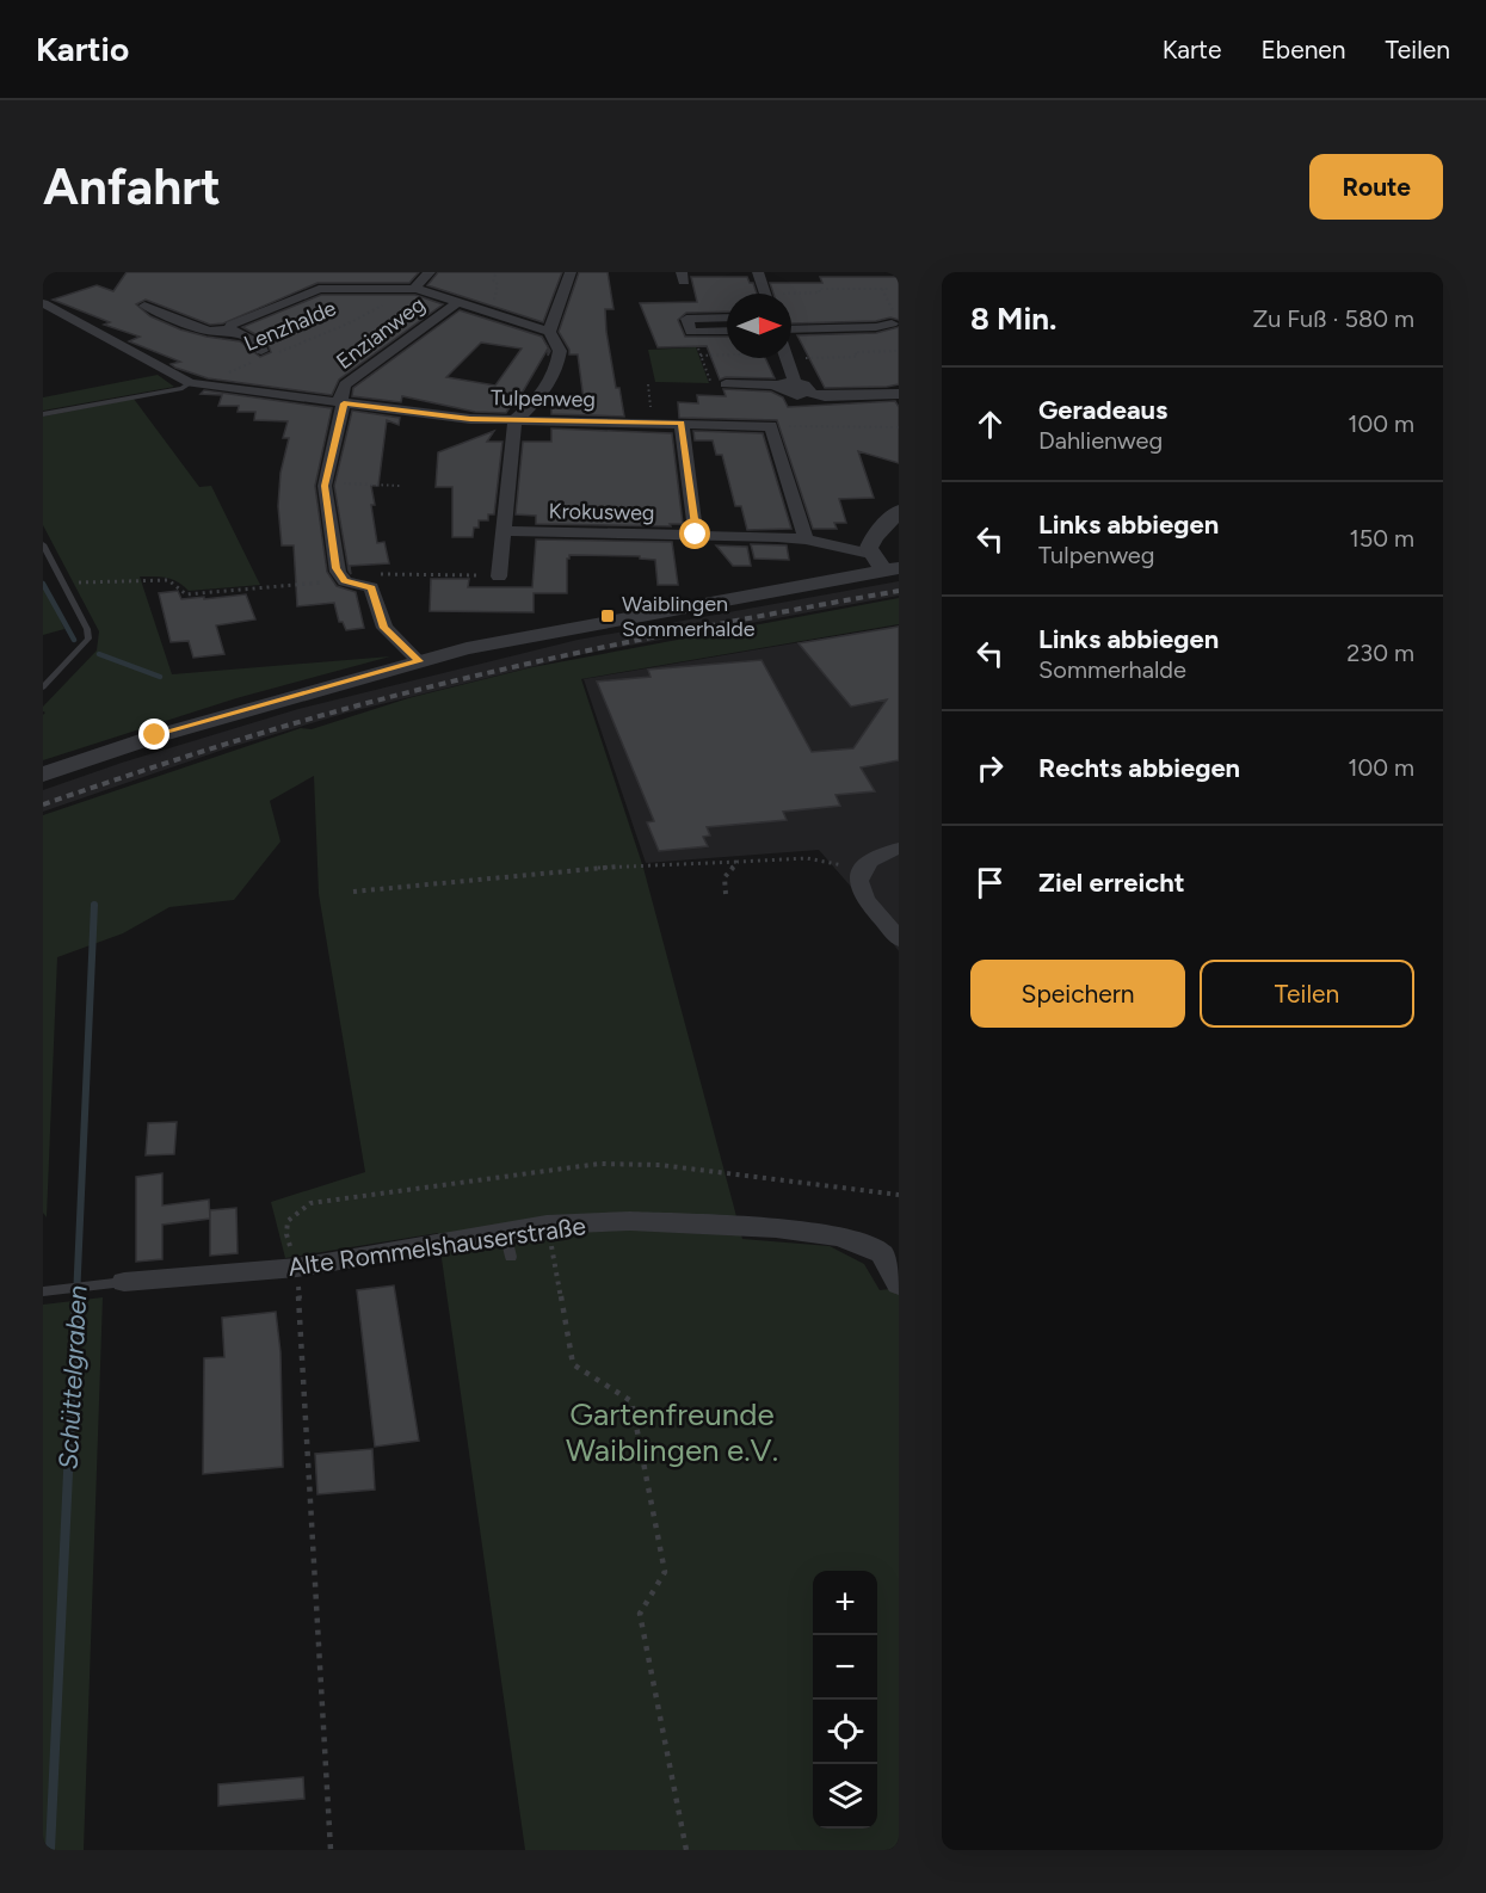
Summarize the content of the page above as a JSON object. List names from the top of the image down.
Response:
{
  "streets": {
    "street": [
      "Lenzhalde",
      "Enzianweg",
      "Tulpenweg",
      "Krokusweg",
      "Alte Rommelshauserstraße"
    ]
  },
  "crossings": [
    ["Lenzhalde", "Tulpenweg"],
    ["Enzianweg", "Tulpenweg"]
  ],
  "water": ["Schüttelgraben"],
  "parks": ["Gartenfreunde Waiblingen e.V."],
  "places": {
    "transit": ["Waiblingen Sommerhalde"]
  },
  "north": "right",
  "page": {
    "header": "Kartio",
    "nav": ["Karte", "Ebenen", "Teilen"],
    "buttons": [
      "Route",
      ["Speichern", "Teilen"]
    ],
    "title": "Anfahrt",
    "heading": ["8 Min.", "Zu Fuß · 580 m"],
    "list": [
      ["Geradeaus", "Dahlienweg", "100 m"],
      ["Links abbiegen", "Tulpenweg", "150 m"],
      ["Links abbiegen", "Sommerhalde", "230 m"],
      ["Rechts abbiegen", "100 m"],
      "Ziel erreicht"
    ],
    "map_buttons": ["+", "−"]
  }
}
